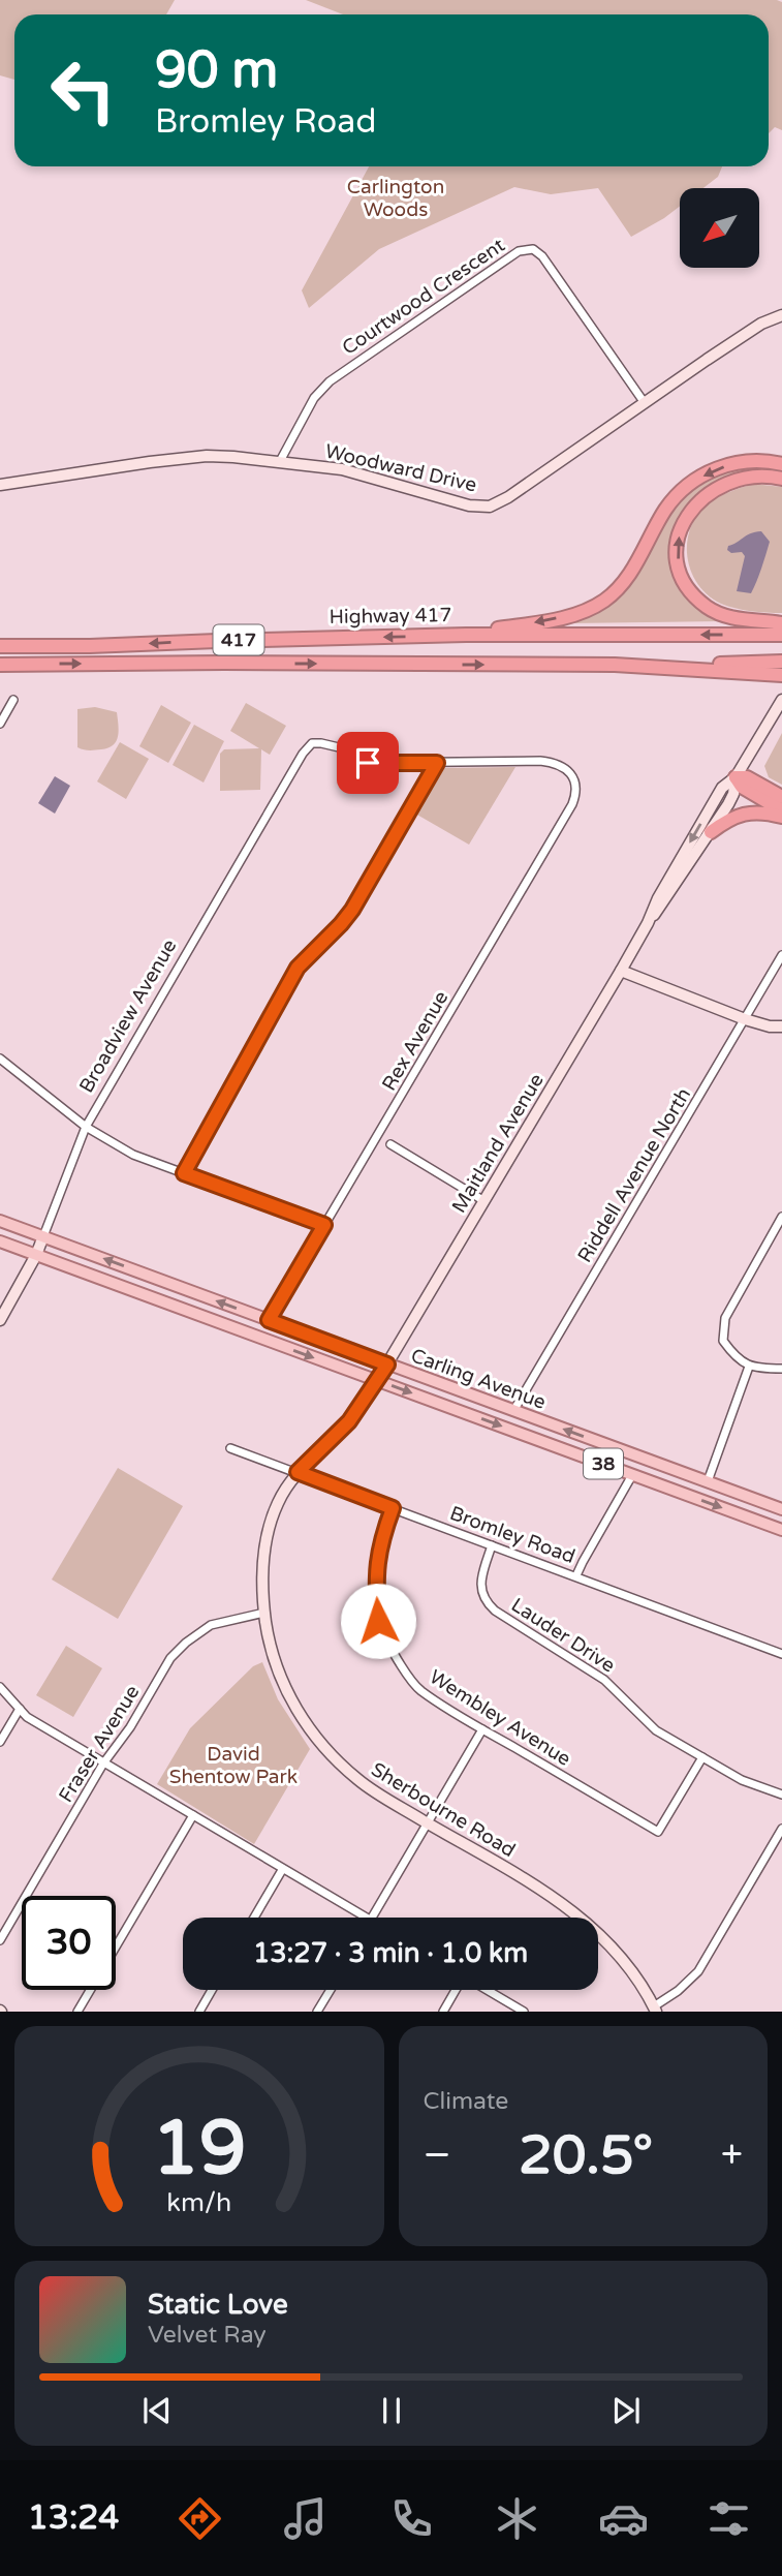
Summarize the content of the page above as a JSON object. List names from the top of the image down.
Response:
{
  "streets": {
    "highway": ["Highway 417", "417"],
    "main road": ["Carling Avenue", "38"],
    "street": [
      "Courtwood Crescent",
      "Woodward Drive",
      "Broadview Avenue",
      "Rex Avenue",
      "Maitland Avenue",
      "Riddell Avenue North",
      "Bromley Road",
      "Lauder Drive",
      "Wembley Avenue",
      "Fraser Avenue",
      "Sherbourne Road"
    ]
  },
  "crossings": [
    ["Courtwood Crescent", "Woodward Drive"],
    ["Broadview Avenue", "Rex Avenue"],
    ["Broadview Avenue", "Carling Avenue"],
    ["Rex Avenue", "Carling Avenue"],
    ["Maitland Avenue", "Carling Avenue"],
    ["Maitland Avenue", "Sherbourne Road"],
    ["Riddell Avenue North", "Carling Avenue"],
    ["Carling Avenue", "Sherbourne Road"],
    ["Bromley Road", "Lauder Drive"],
    ["Bromley Road", "Wembley Avenue"],
    ["Bromley Road", "Sherbourne Road"],
    ["Lauder Drive", "Wembley Avenue"],
    ["Fraser Avenue", "Sherbourne Road"]
  ],
  "parks": ["Carlington Woods", "David Shentow Park"],
  "north": "bottom left",
  "page": {
    "turn": ["90 m", "Bromley Road"],
    "limit": "30",
    "trip": "13:27 · 3 min · 1.0 km",
    "tile": "Climate",
    "heat": ["−", "20.5°", "+"],
    "song": ["Static Love", "Velvet Ray"],
    "tabs": "13:24",
    "gauge": ["19", "km/h"]
  }
}
